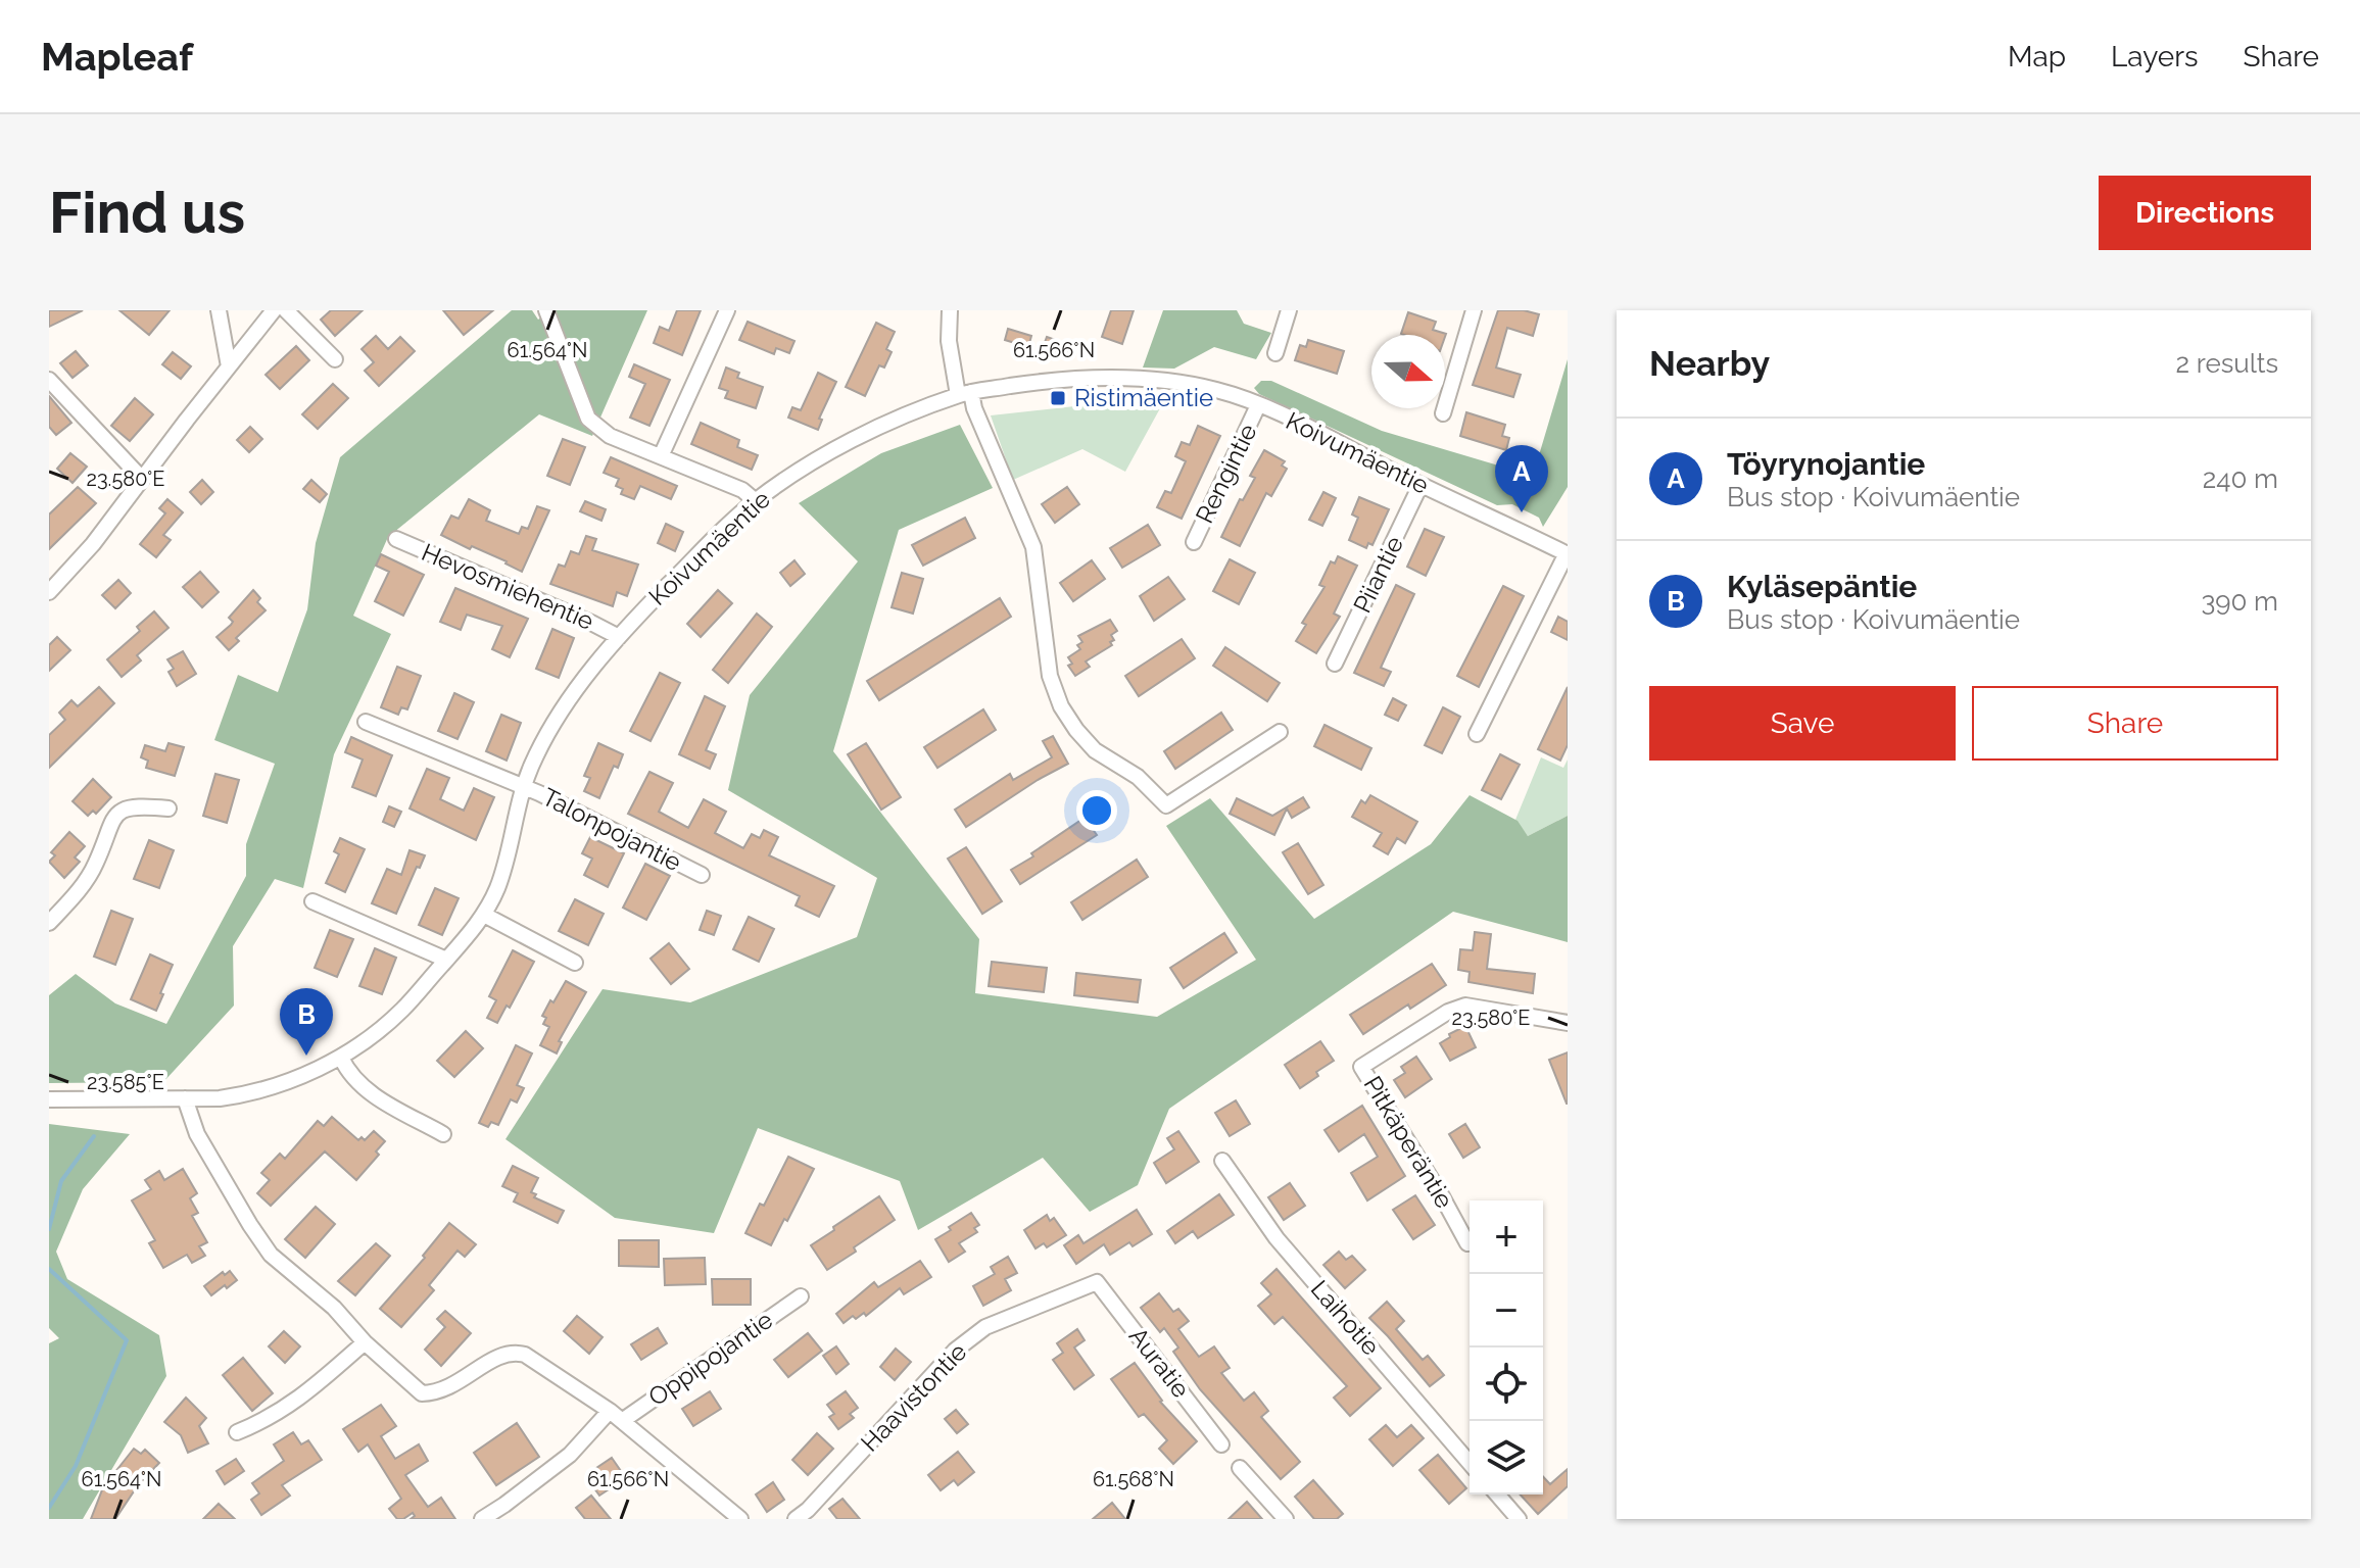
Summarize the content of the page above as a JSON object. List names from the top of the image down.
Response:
{
  "streets": {
    "street": [
      "Koivumäentie",
      "Rengintie",
      "Piiantie",
      "Hevosmiehentie",
      "Talonpojantie",
      "Pitkäperäntie",
      "Laihotie",
      "Oppipojantie",
      "Auratie",
      "Haavistontie"
    ]
  },
  "crossings": [
    ["Koivumäentie", "Rengintie"],
    ["Koivumäentie", "Piiantie"],
    ["Koivumäentie", "Hevosmiehentie"],
    ["Koivumäentie", "Talonpojantie"],
    ["Auratie", "Haavistontie"]
  ],
  "places": {
    "transit": ["Ristimäentie"]
  },
  "north": "right",
  "page": {
    "header": "Mapleaf",
    "nav": ["Map", "Layers", "Share"],
    "buttons": [
      "Directions",
      ["Save", "Share"]
    ],
    "title": "Find us",
    "heading": ["Nearby", "2 results"],
    "list": [
      {
        "mark": "A",
        "name": "Töyrynojantie",
        "note": "Bus stop · Koivumäentie",
        "value": "240 m"
      },
      {
        "mark": "B",
        "name": "Kyläsepäntie",
        "note": "Bus stop · Koivumäentie",
        "value": "390 m"
      }
    ],
    "pins": ["A", "B"],
    "map_buttons": ["+", "−"]
  },
  "coordinates": [
    "61.564°N",
    "61.566°N",
    "23.580°E",
    "23.585°E",
    "61.568°N"
  ]
}
